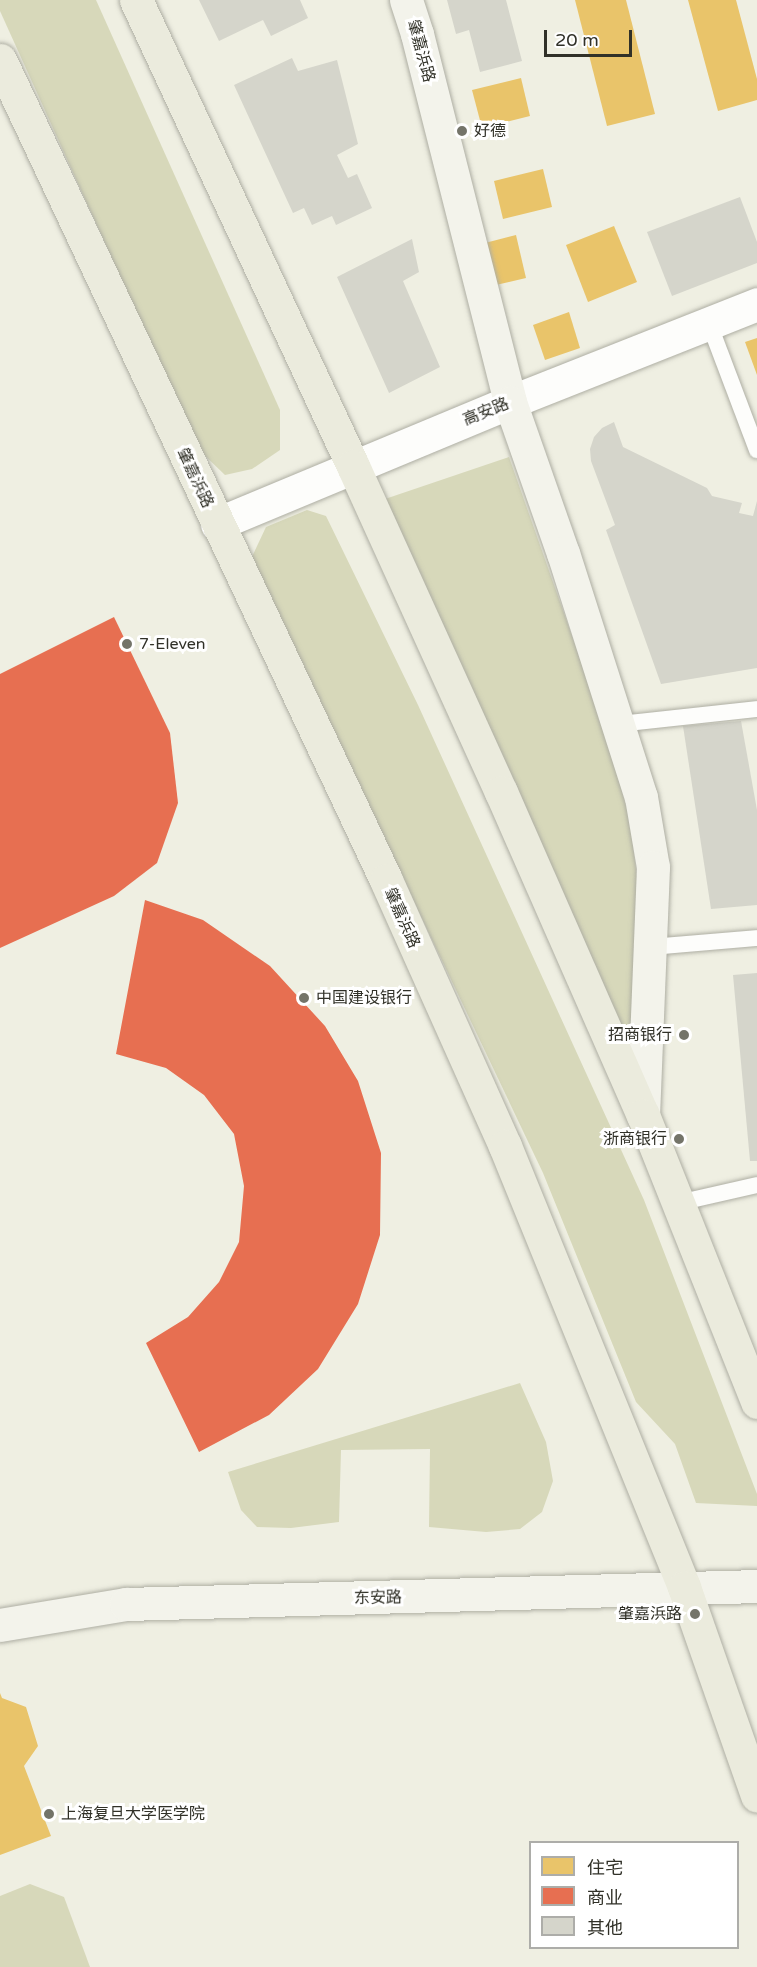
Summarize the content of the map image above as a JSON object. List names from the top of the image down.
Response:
{
  "streets": {
    "main road": ["肇嘉浜路"],
    "street": ["高安路", "东安路"]
  },
  "crossings": [
    ["肇嘉浜路", "高安路"],
    ["肇嘉浜路", "东安路"]
  ],
  "places": [
    "好德",
    "7-Eleven",
    "中国建设银行",
    "招商银行",
    "浙商银行",
    "肇嘉浜路",
    "上海复旦大学医学院"
  ],
  "legend": ["住宅", "商业", "其他"],
  "scale_bar": "20 m"
}
